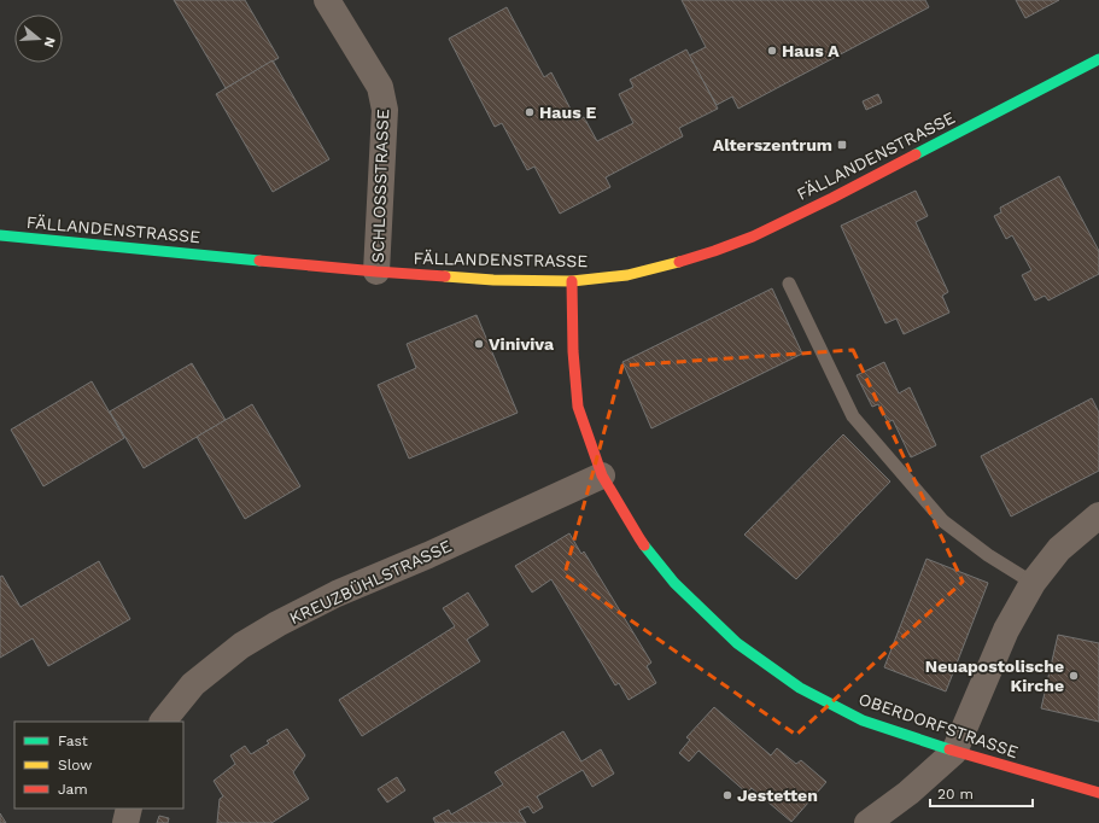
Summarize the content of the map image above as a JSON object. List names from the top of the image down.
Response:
{
  "streets": {
    "main road": ["FÄLLANDENSTRASSE", "OBERDORFSTRASSE"],
    "street": ["SCHLOSSSTRASSE", "KREUZBÜHLSTRASSE"]
  },
  "crossings": [
    ["FÄLLANDENSTRASSE", "SCHLOSSSTRASSE"],
    ["FÄLLANDENSTRASSE", "OBERDORFSTRASSE"],
    ["KREUZBÜHLSTRASSE", "OBERDORFSTRASSE"]
  ],
  "places": {
    "other": [
      "Haus A",
      "Haus E",
      "Viniviva",
      "Neuapostolische Kirche",
      "Jestetten"
    ],
    "transit": ["Alterszentrum"]
  },
  "legend": ["Fast", "Slow", "Jam"],
  "scale_bar": "20 m",
  "north": "right"
}
